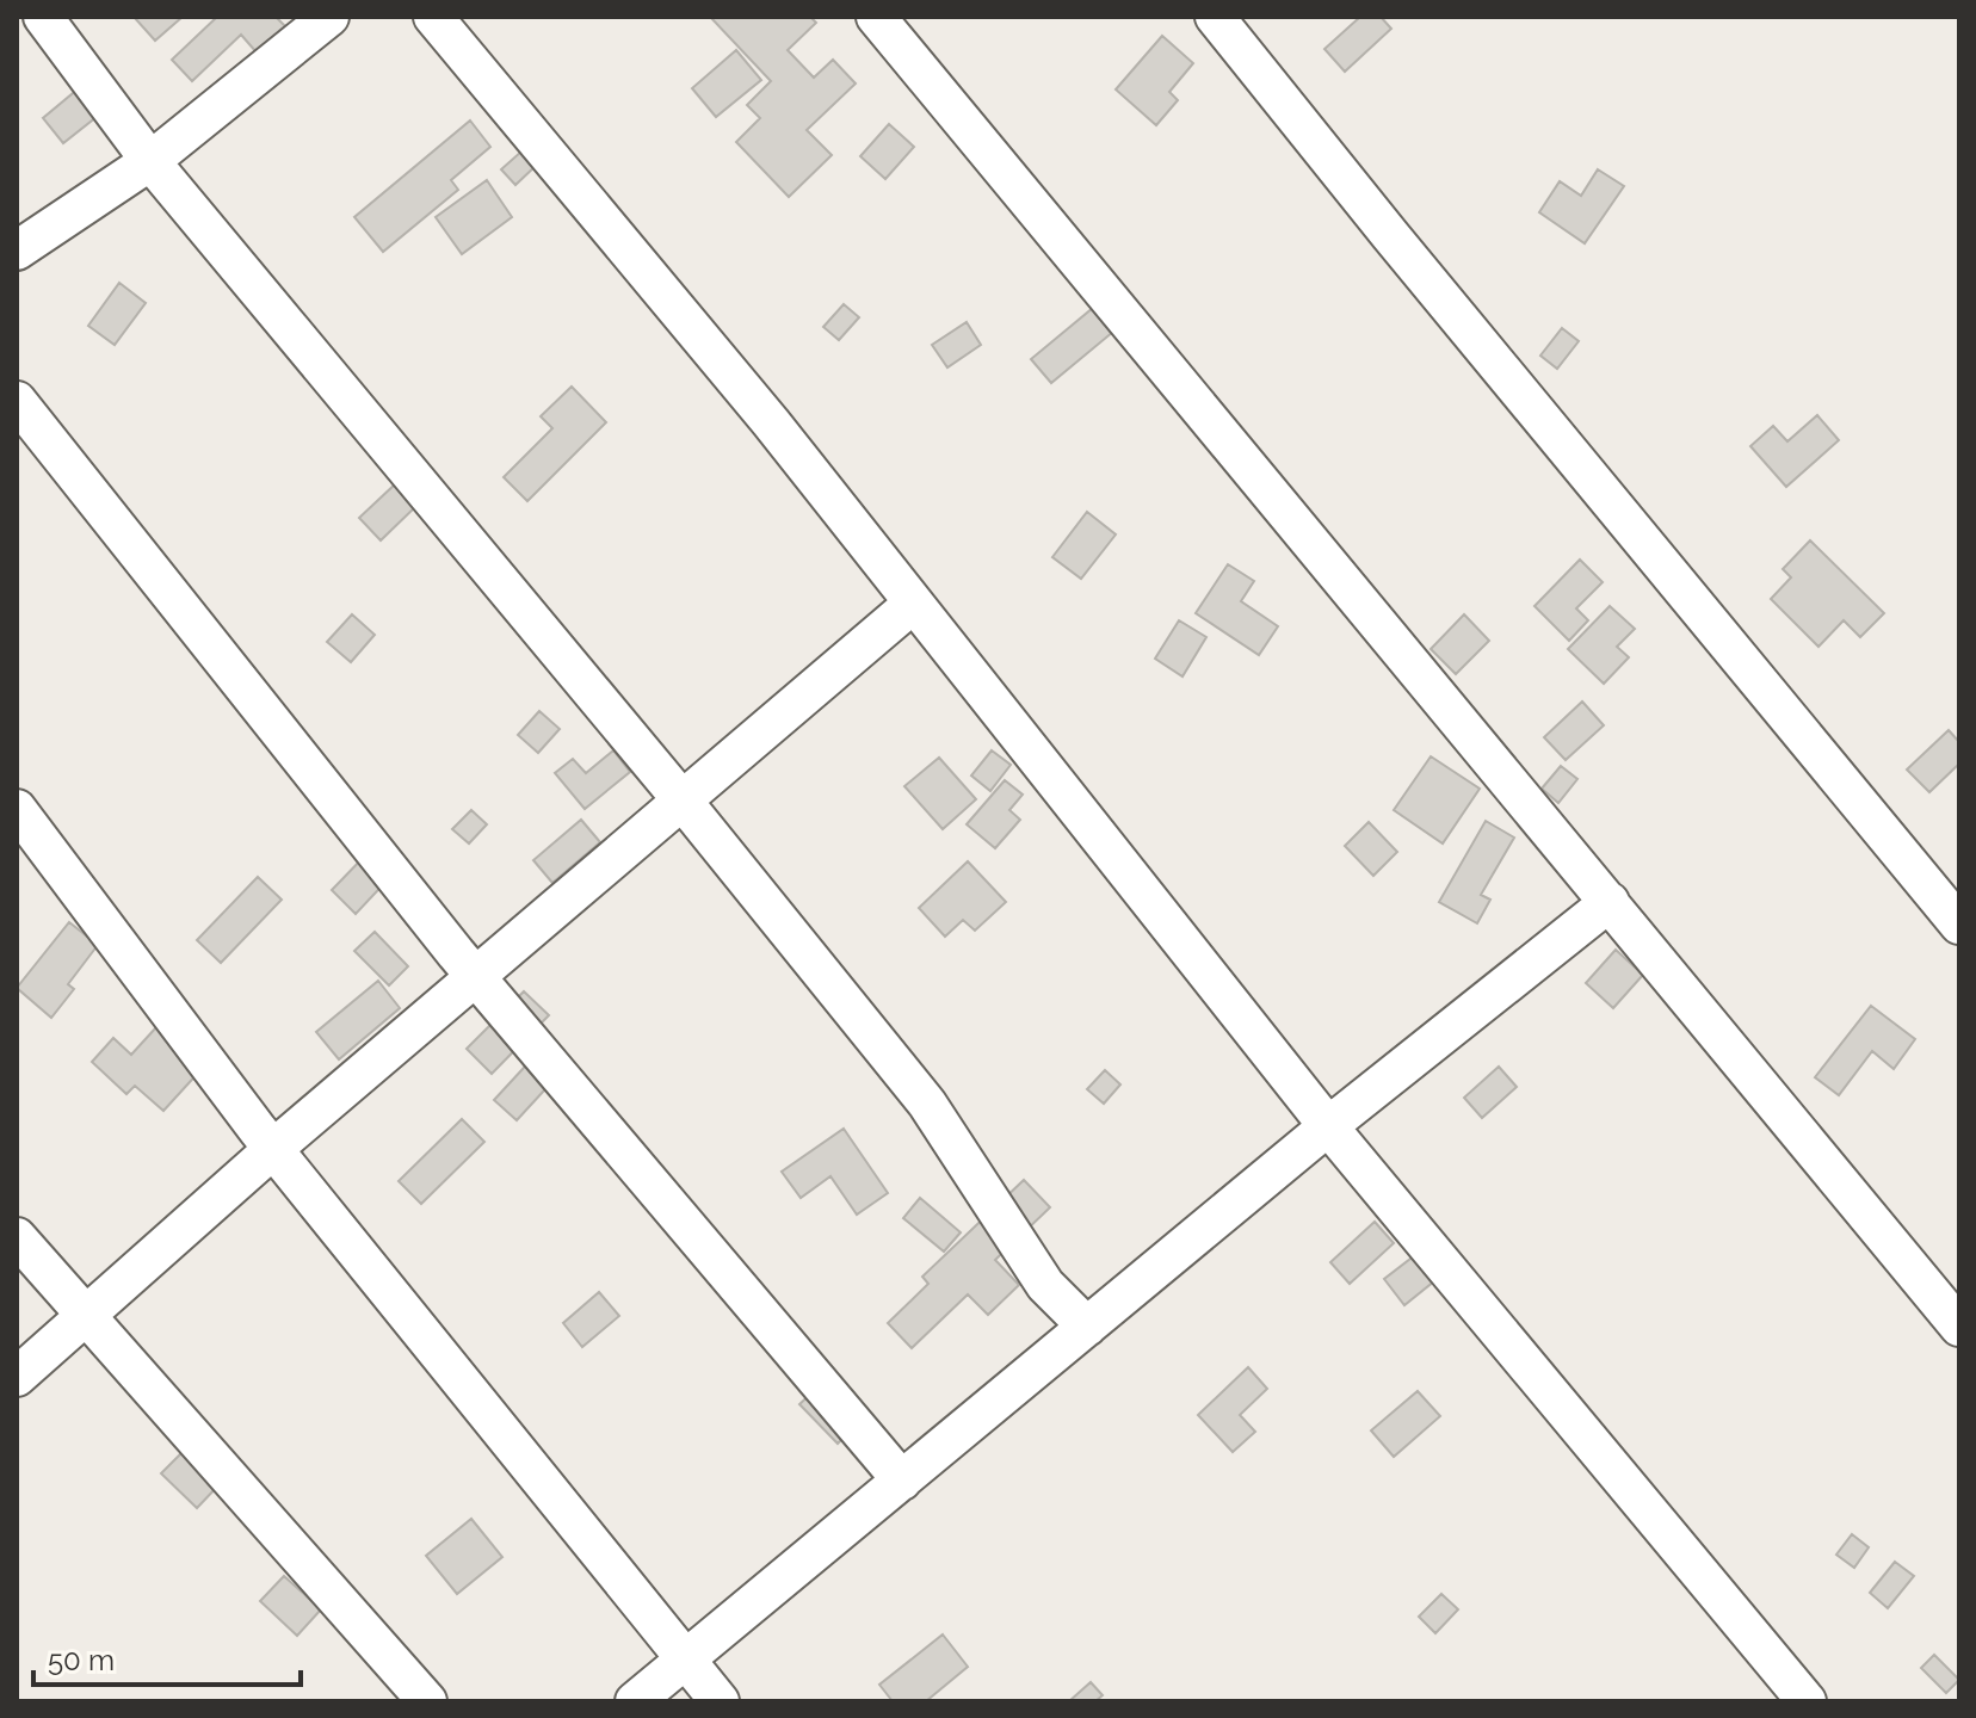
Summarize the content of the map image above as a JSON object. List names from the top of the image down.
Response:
{
  "scale_bar": "50 m"
}
